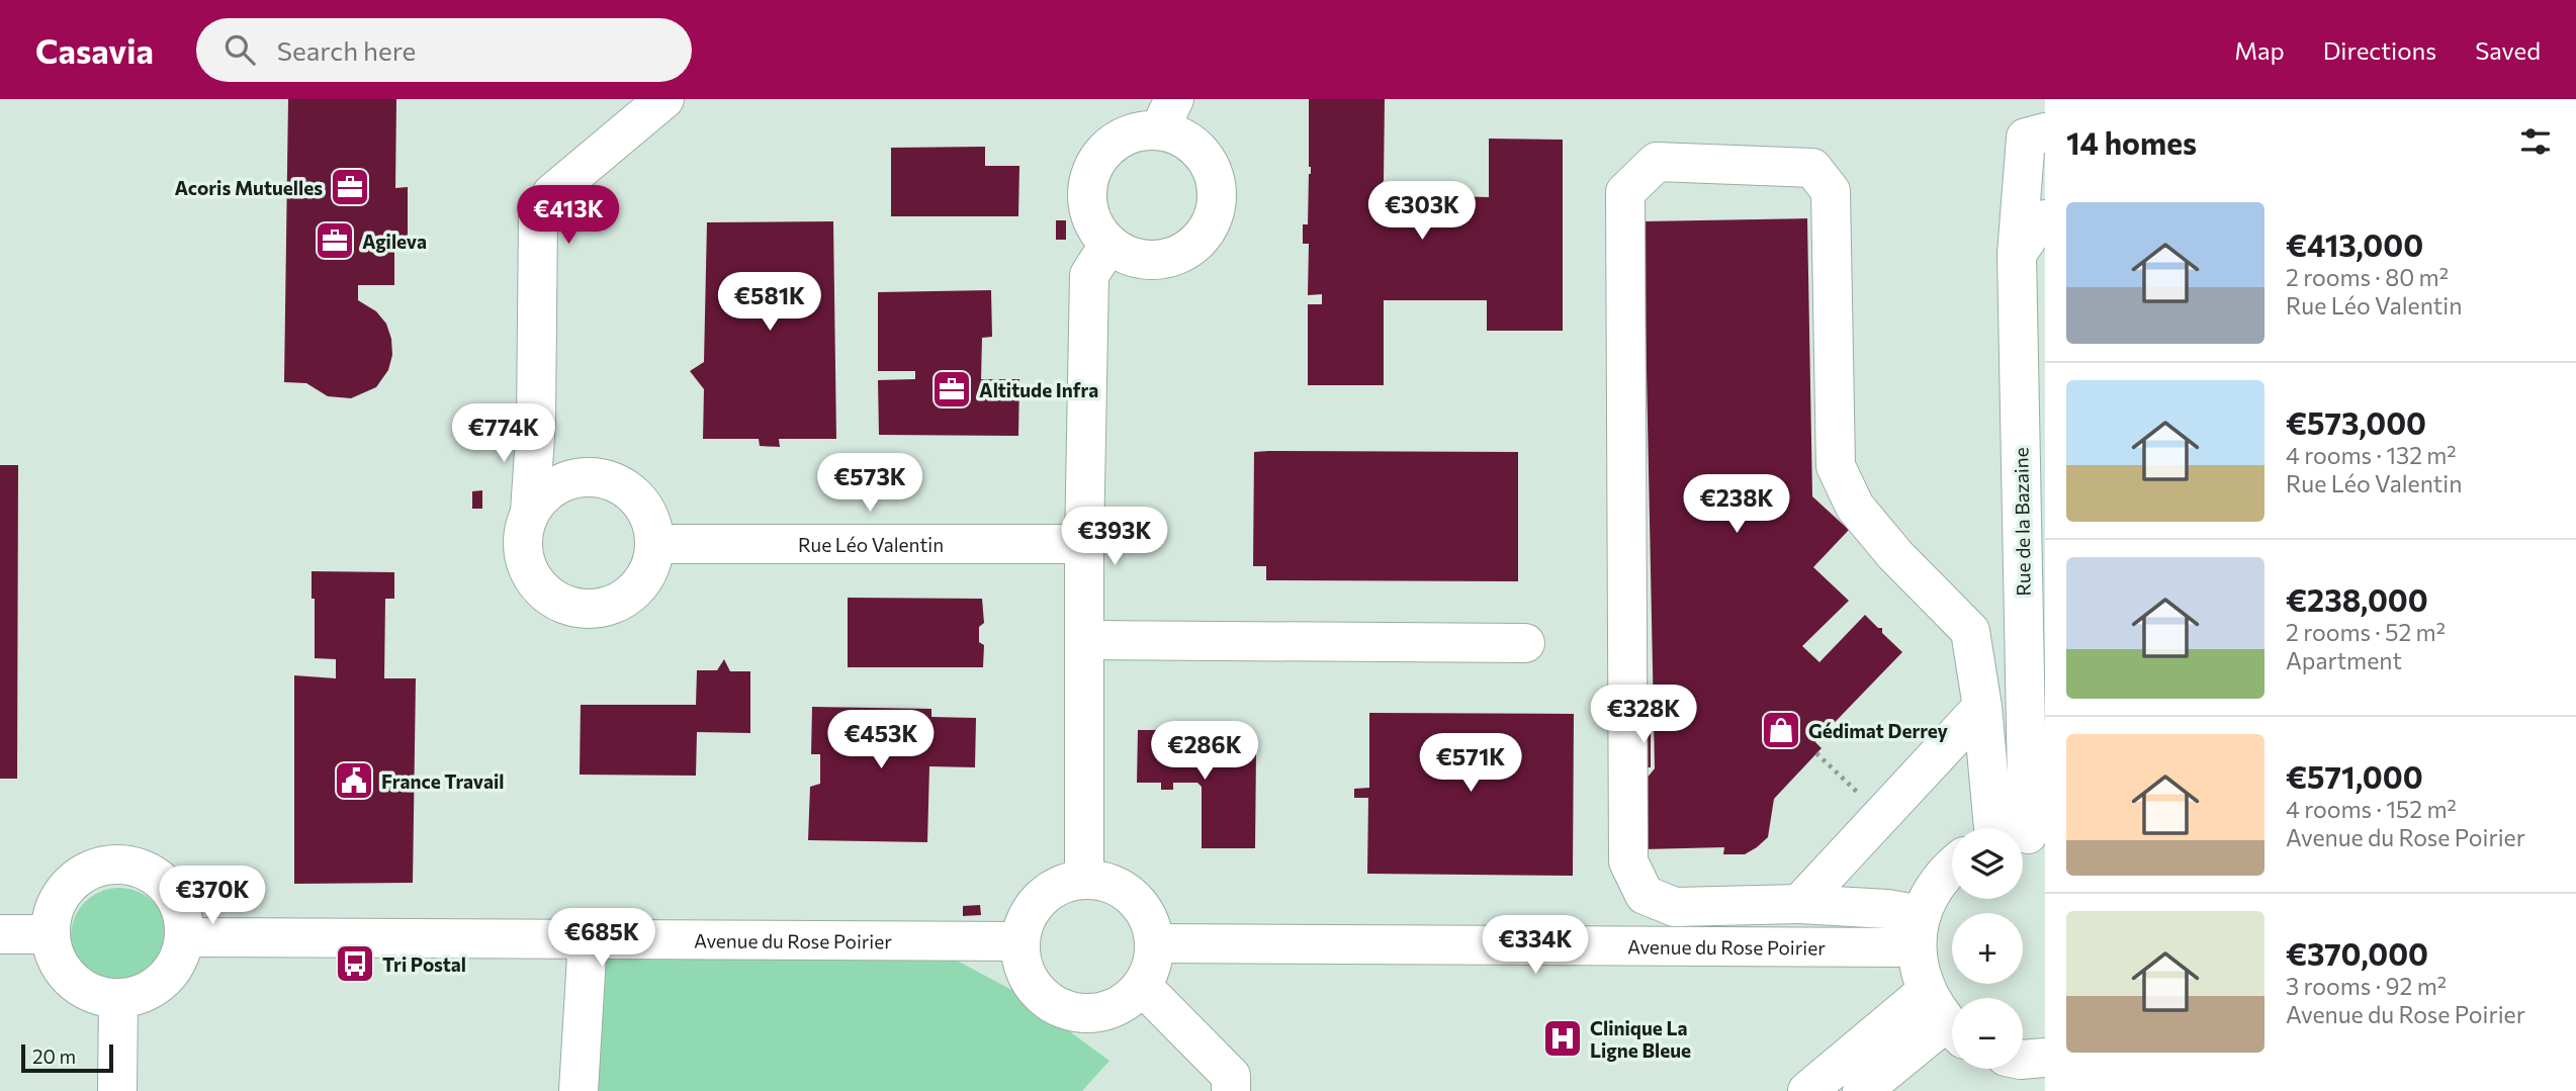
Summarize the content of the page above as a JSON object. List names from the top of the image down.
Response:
{
  "streets": {
    "street": ["Rue de la Bazaine", "Rue Léo Valentin", "Avenue du Rose Poirier"]
  },
  "places": {
    "office": ["Acoris Mutuelles", "Agileva", "Altitude Infra"],
    "shop": ["Gédimat Derrey"],
    "public building": ["France Travail"],
    "bus stop": ["Tri Postal"],
    "hospital": ["Clinique La Ligne Bleue"]
  },
  "scale_bar": "20 m",
  "page": {
    "header": "Casavia",
    "search": "Search here",
    "nav": ["Map", "Directions", "Saved"],
    "heading": "14 homes",
    "price": [
      "€303K",
      "€413K",
      "€581K",
      "€774K",
      "€573K",
      "€238K",
      "€393K",
      "€328K",
      "€453K",
      "€286K",
      "€571K",
      "€370K",
      "€685K",
      "€334K"
    ],
    "list": [
      {
        "name": "€413,000",
        "note": "2 rooms · 80 m² · Rue Léo Valentin"
      },
      {
        "name": "€573,000",
        "note": "4 rooms · 132 m² · Rue Léo Valentin"
      },
      {
        "name": "€238,000",
        "note": "2 rooms · 52 m² · Apartment"
      },
      {
        "name": "€571,000",
        "note": "4 rooms · 152 m² · Avenue du Rose Poirier"
      },
      {
        "name": "€370,000",
        "note": "3 rooms · 92 m² · Avenue du Rose Poirier"
      }
    ],
    "map_buttons": ["+", "−"],
    "scale": "20 m"
  }
}
